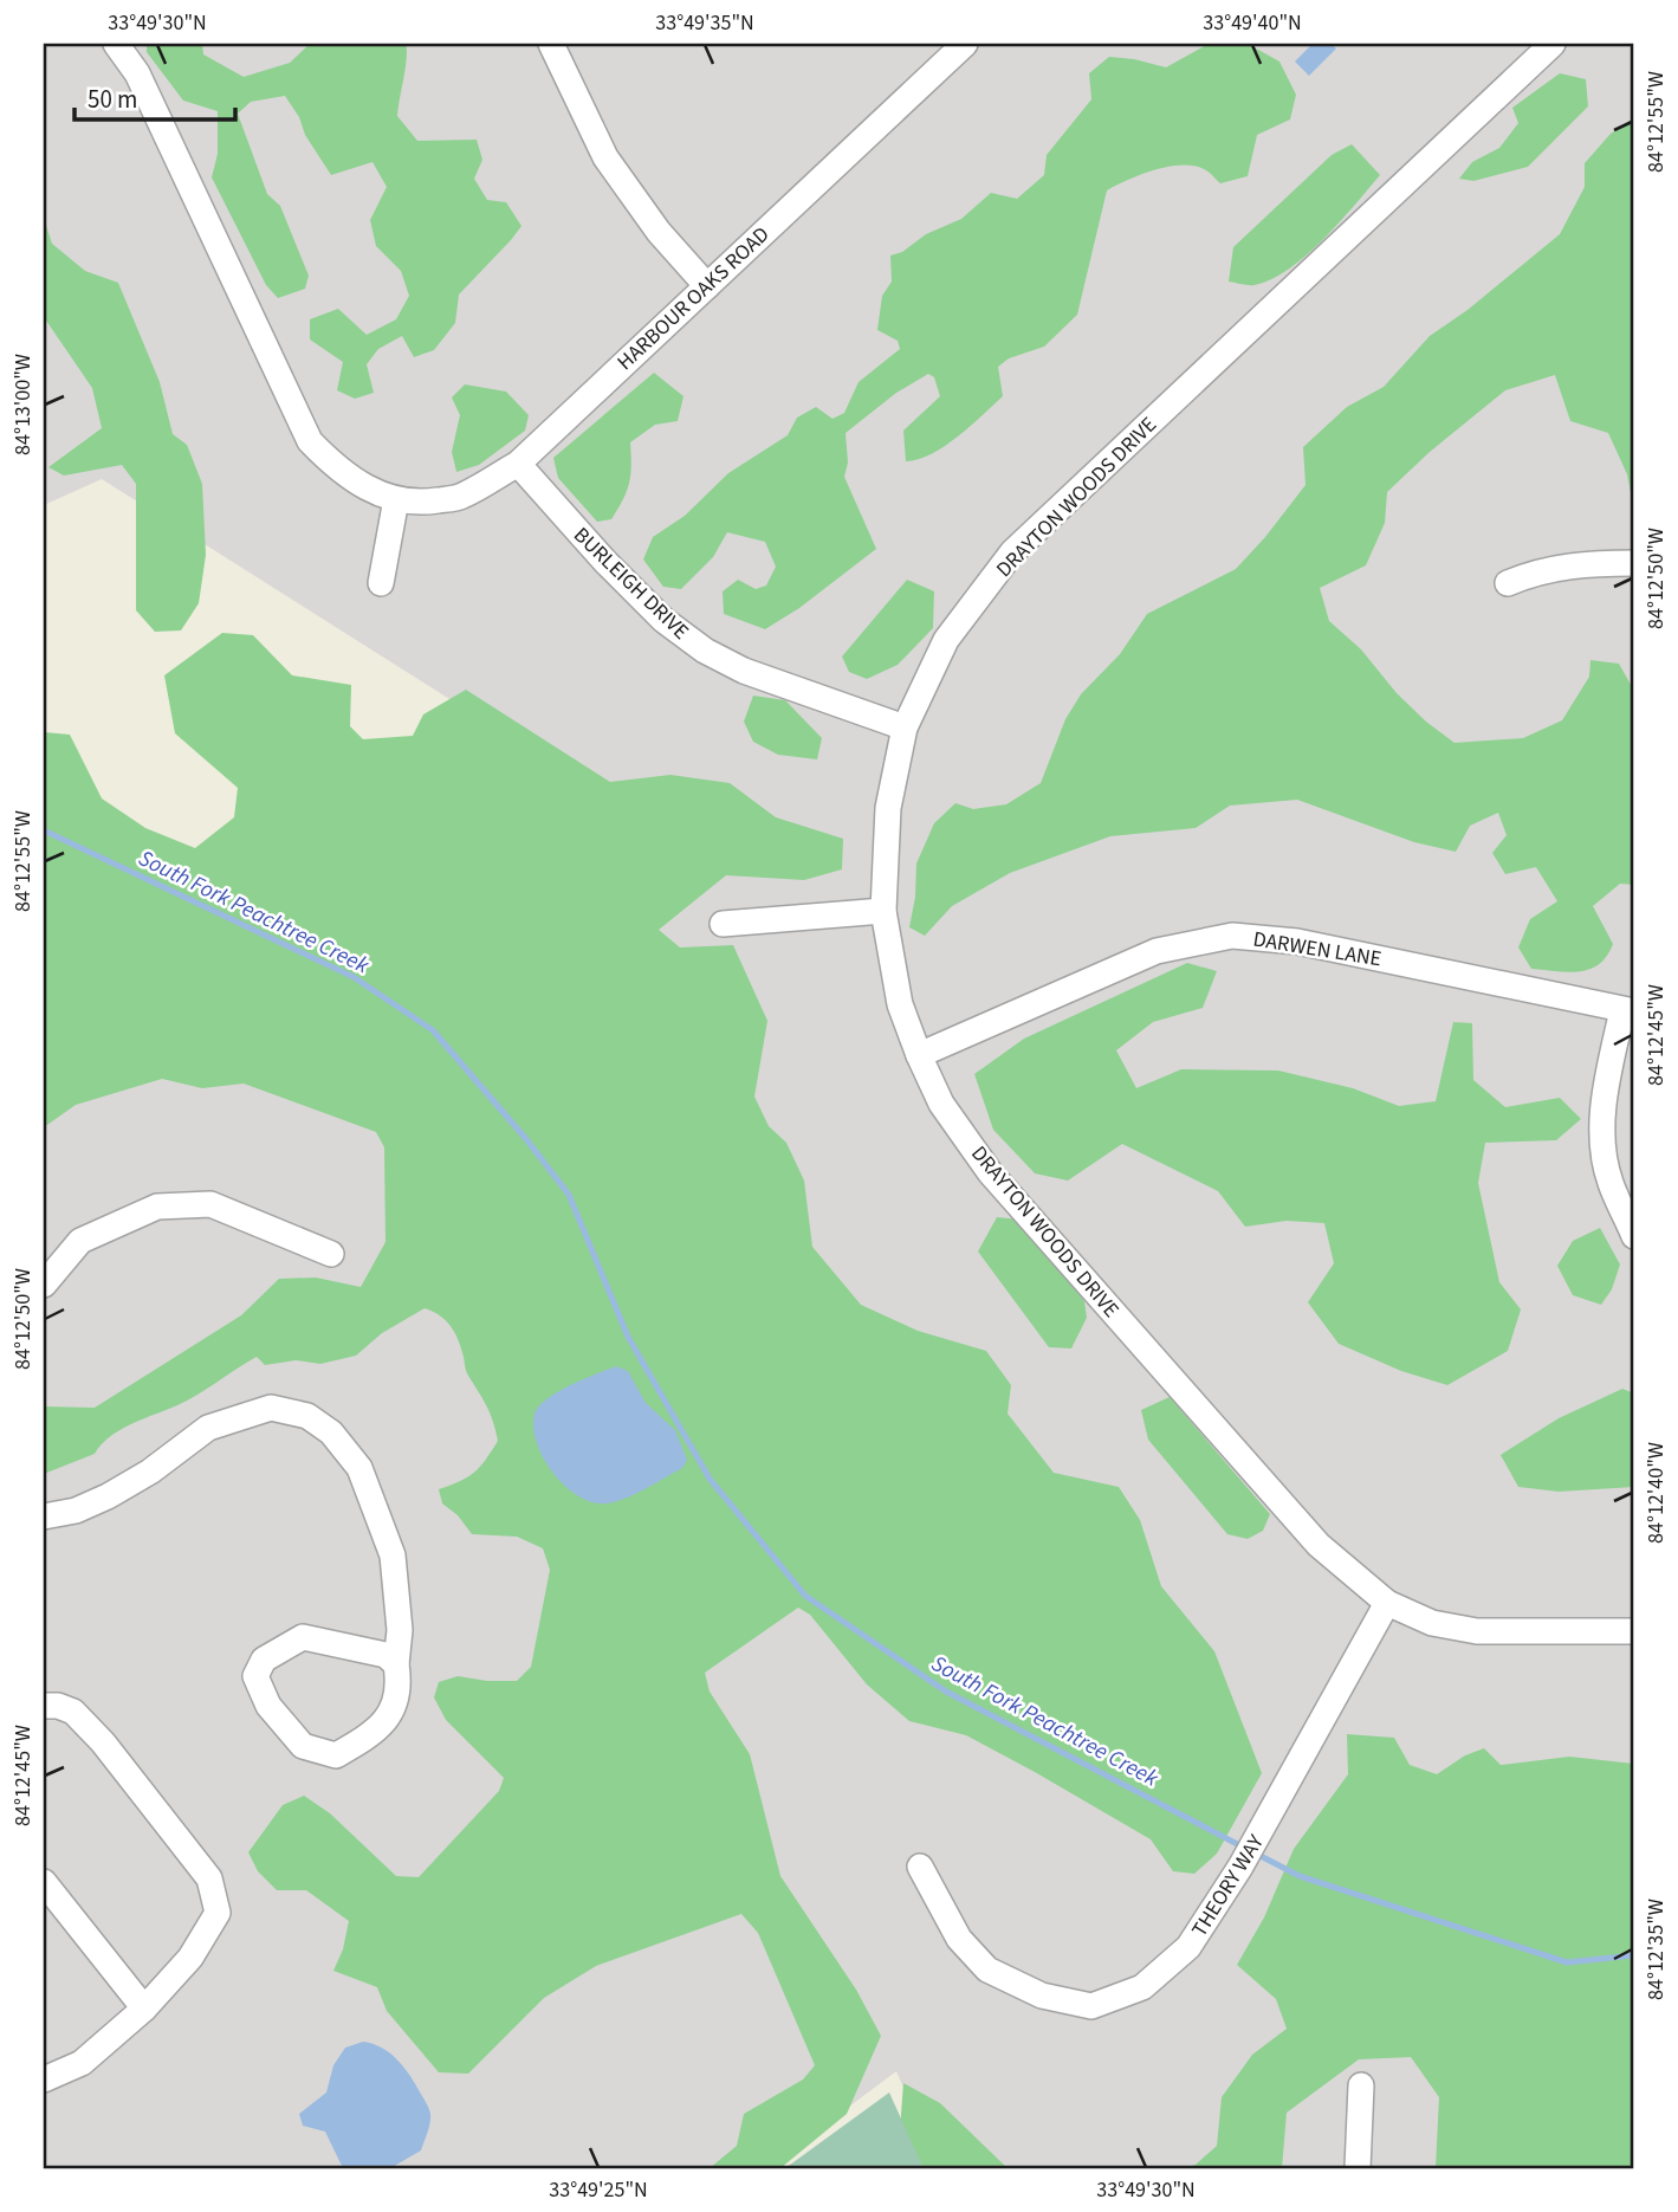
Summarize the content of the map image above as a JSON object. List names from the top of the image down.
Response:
{
  "streets": {
    "street": [
      "HARBOUR OAKS ROAD",
      "DRAYTON WOODS DRIVE",
      "BURLEIGH DRIVE",
      "DARWEN LANE",
      "THEORY WAY"
    ]
  },
  "crossings": [
    ["HARBOUR OAKS ROAD", "BURLEIGH DRIVE"],
    ["DRAYTON WOODS DRIVE", "BURLEIGH DRIVE"],
    ["DRAYTON WOODS DRIVE", "DARWEN LANE"],
    ["DRAYTON WOODS DRIVE", "THEORY WAY"]
  ],
  "water": ["South Fork Peachtree Creek"],
  "scale_bar": "50 m",
  "coordinates": [
    "33°49'30\"N",
    "33°49'35\"N",
    "33°49'40\"N",
    "84°12'55\"W",
    "84°13'00\"W",
    "84°12'50\"W",
    "84°12'45\"W",
    "84°12'40\"W",
    "84°12'35\"W",
    "33°49'25\"N"
  ]
}
